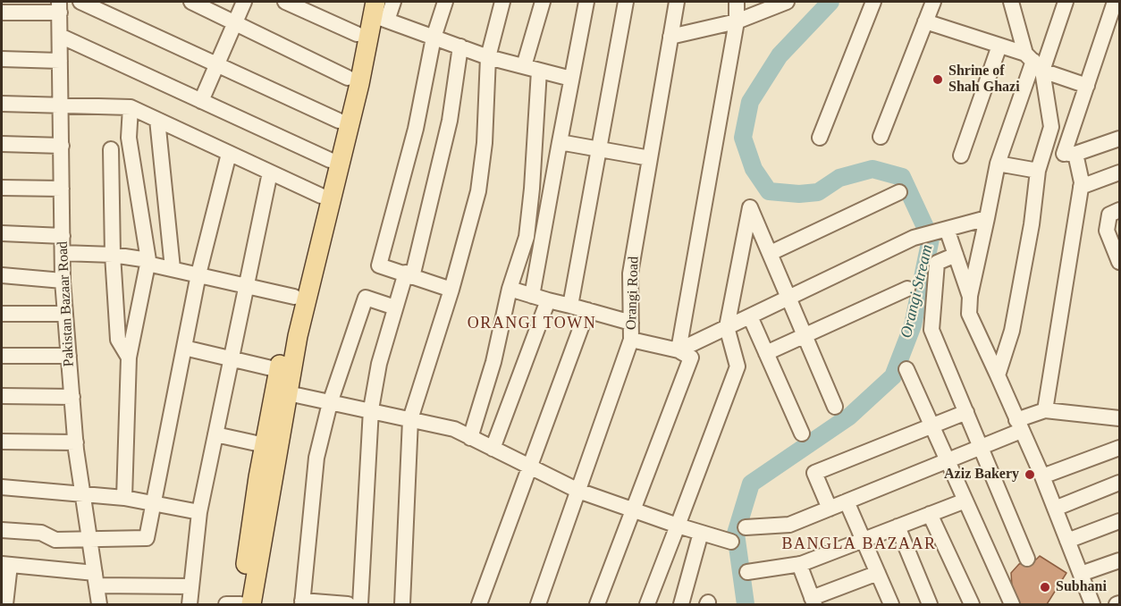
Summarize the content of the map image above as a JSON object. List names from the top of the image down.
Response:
{
  "streets": {
    "street": ["Orangi Road", "Pakistan Bazaar Road"]
  },
  "districts": ["ORANGI TOWN", "BANGLA BAZAAR"],
  "water": ["Orangi Stream"],
  "places": ["Shrine of Shah Ghazi", "Aziz Bakery", "Subhani"]
}
